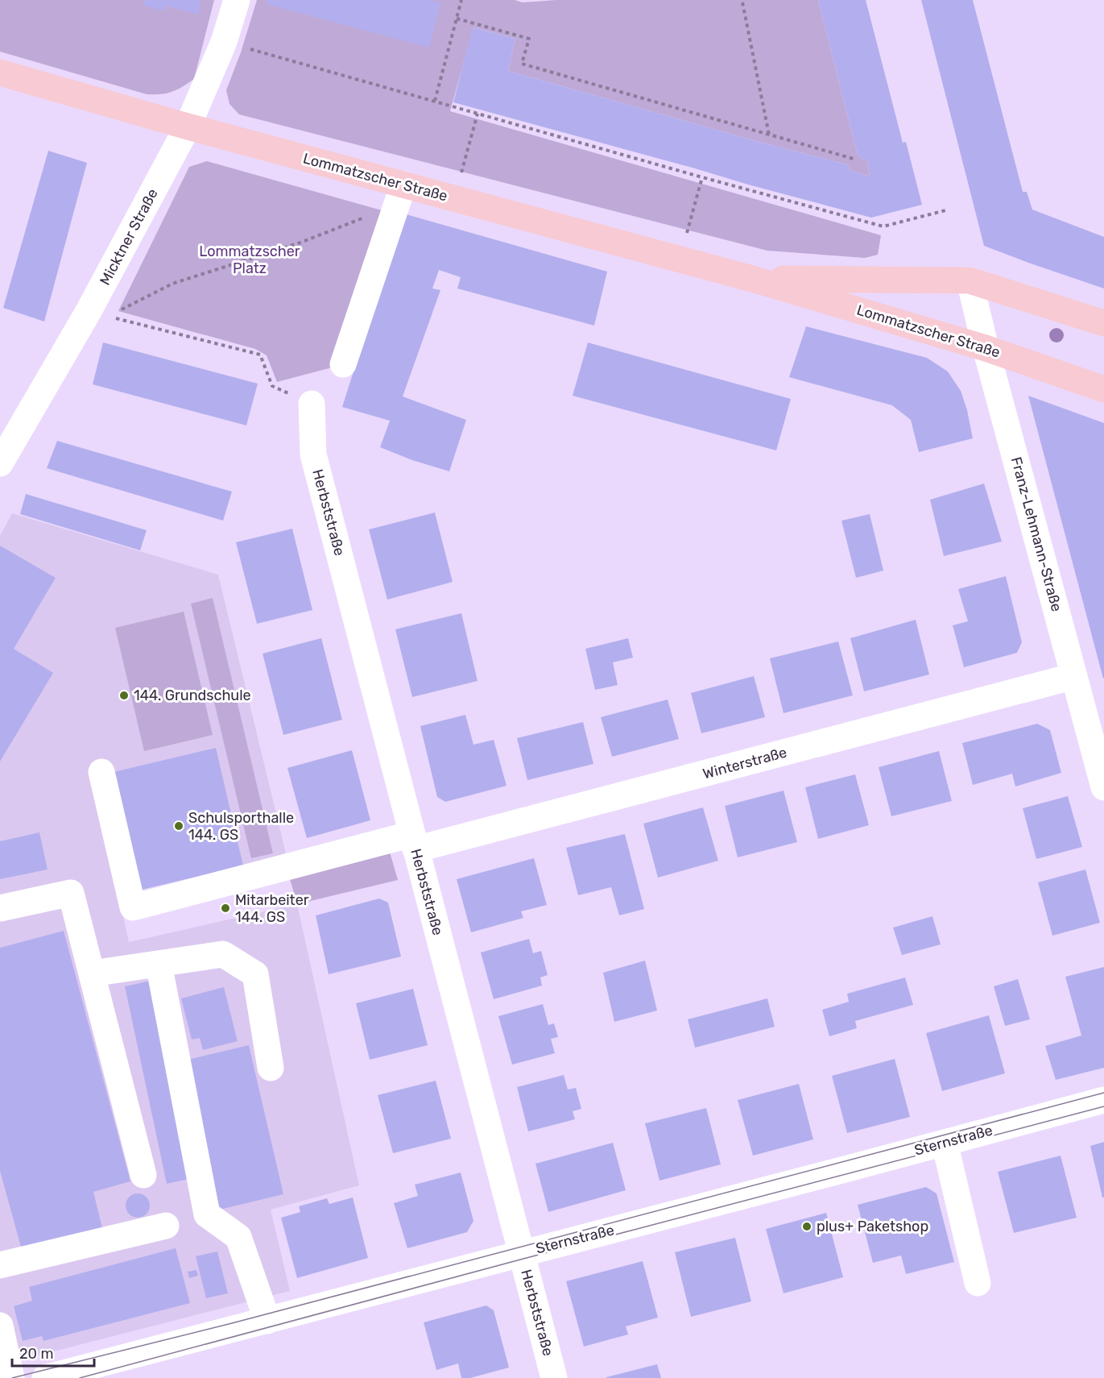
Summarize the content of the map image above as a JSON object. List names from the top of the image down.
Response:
{
  "streets": {
    "main road": ["Lommatzscher Straße"],
    "street": [
      "Micktner Straße",
      "Herbststraße",
      "Franz-Lehmann-Straße",
      "Winterstraße",
      "Sternstraße"
    ]
  },
  "crossings": [
    ["Lommatzscher Straße", "Micktner Straße"],
    ["Lommatzscher Straße", "Franz-Lehmann-Straße"],
    ["Herbststraße", "Winterstraße"],
    ["Herbststraße", "Sternstraße"],
    ["Franz-Lehmann-Straße", "Winterstraße"]
  ],
  "parks": ["Lommatzscher Platz"],
  "places": [
    "144. Grundschule",
    "Schulsporthalle 144. GS",
    "Mitarbeiter 144. GS",
    "plus+ Paketshop"
  ],
  "scale_bar": "20 m"
}
